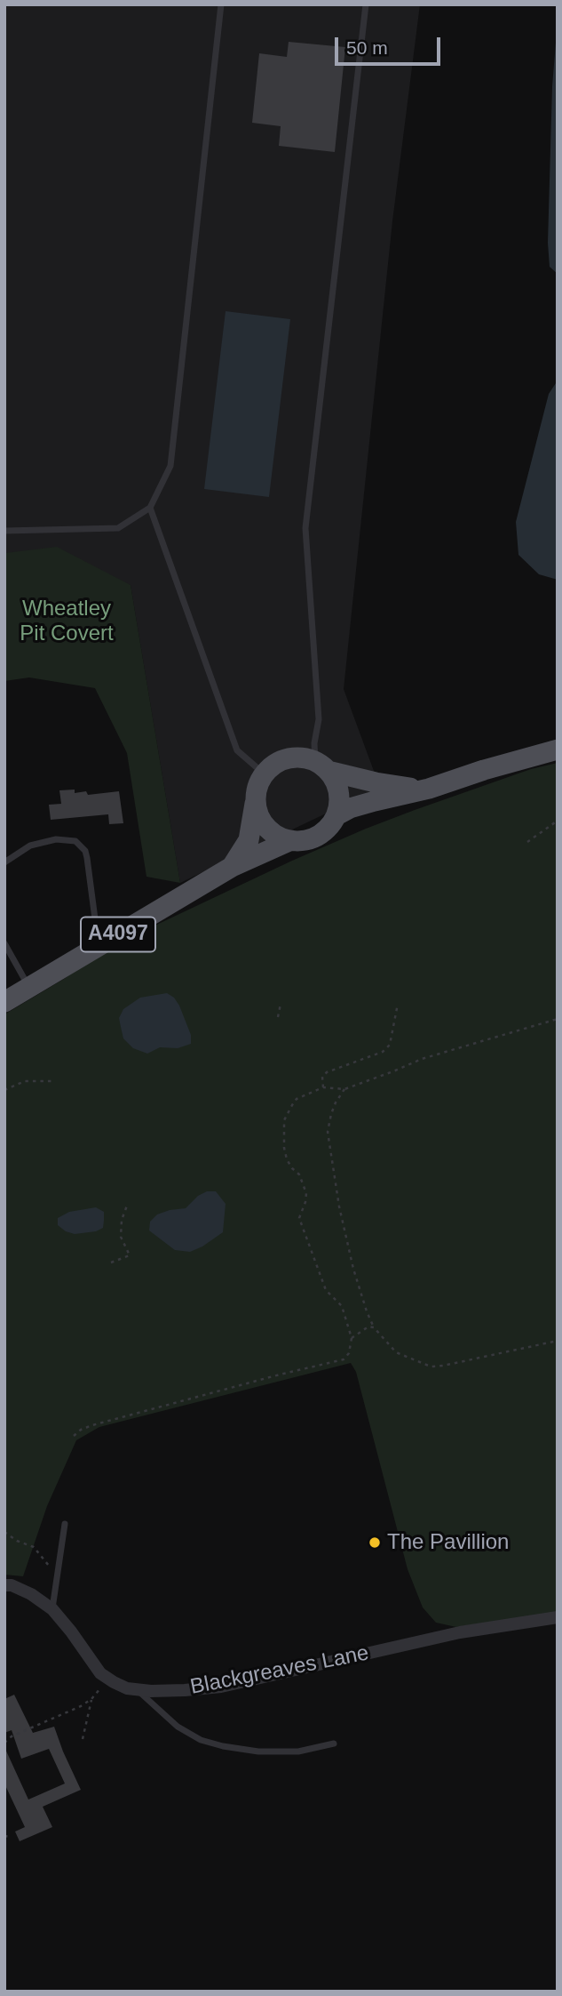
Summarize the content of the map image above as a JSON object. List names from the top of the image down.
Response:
{
  "streets": {
    "main road": ["A4097"],
    "street": ["Blackgreaves Lane"]
  },
  "parks": ["Wheatley Pit Covert"],
  "places": ["The Pavillion"],
  "scale_bar": "50 m"
}
